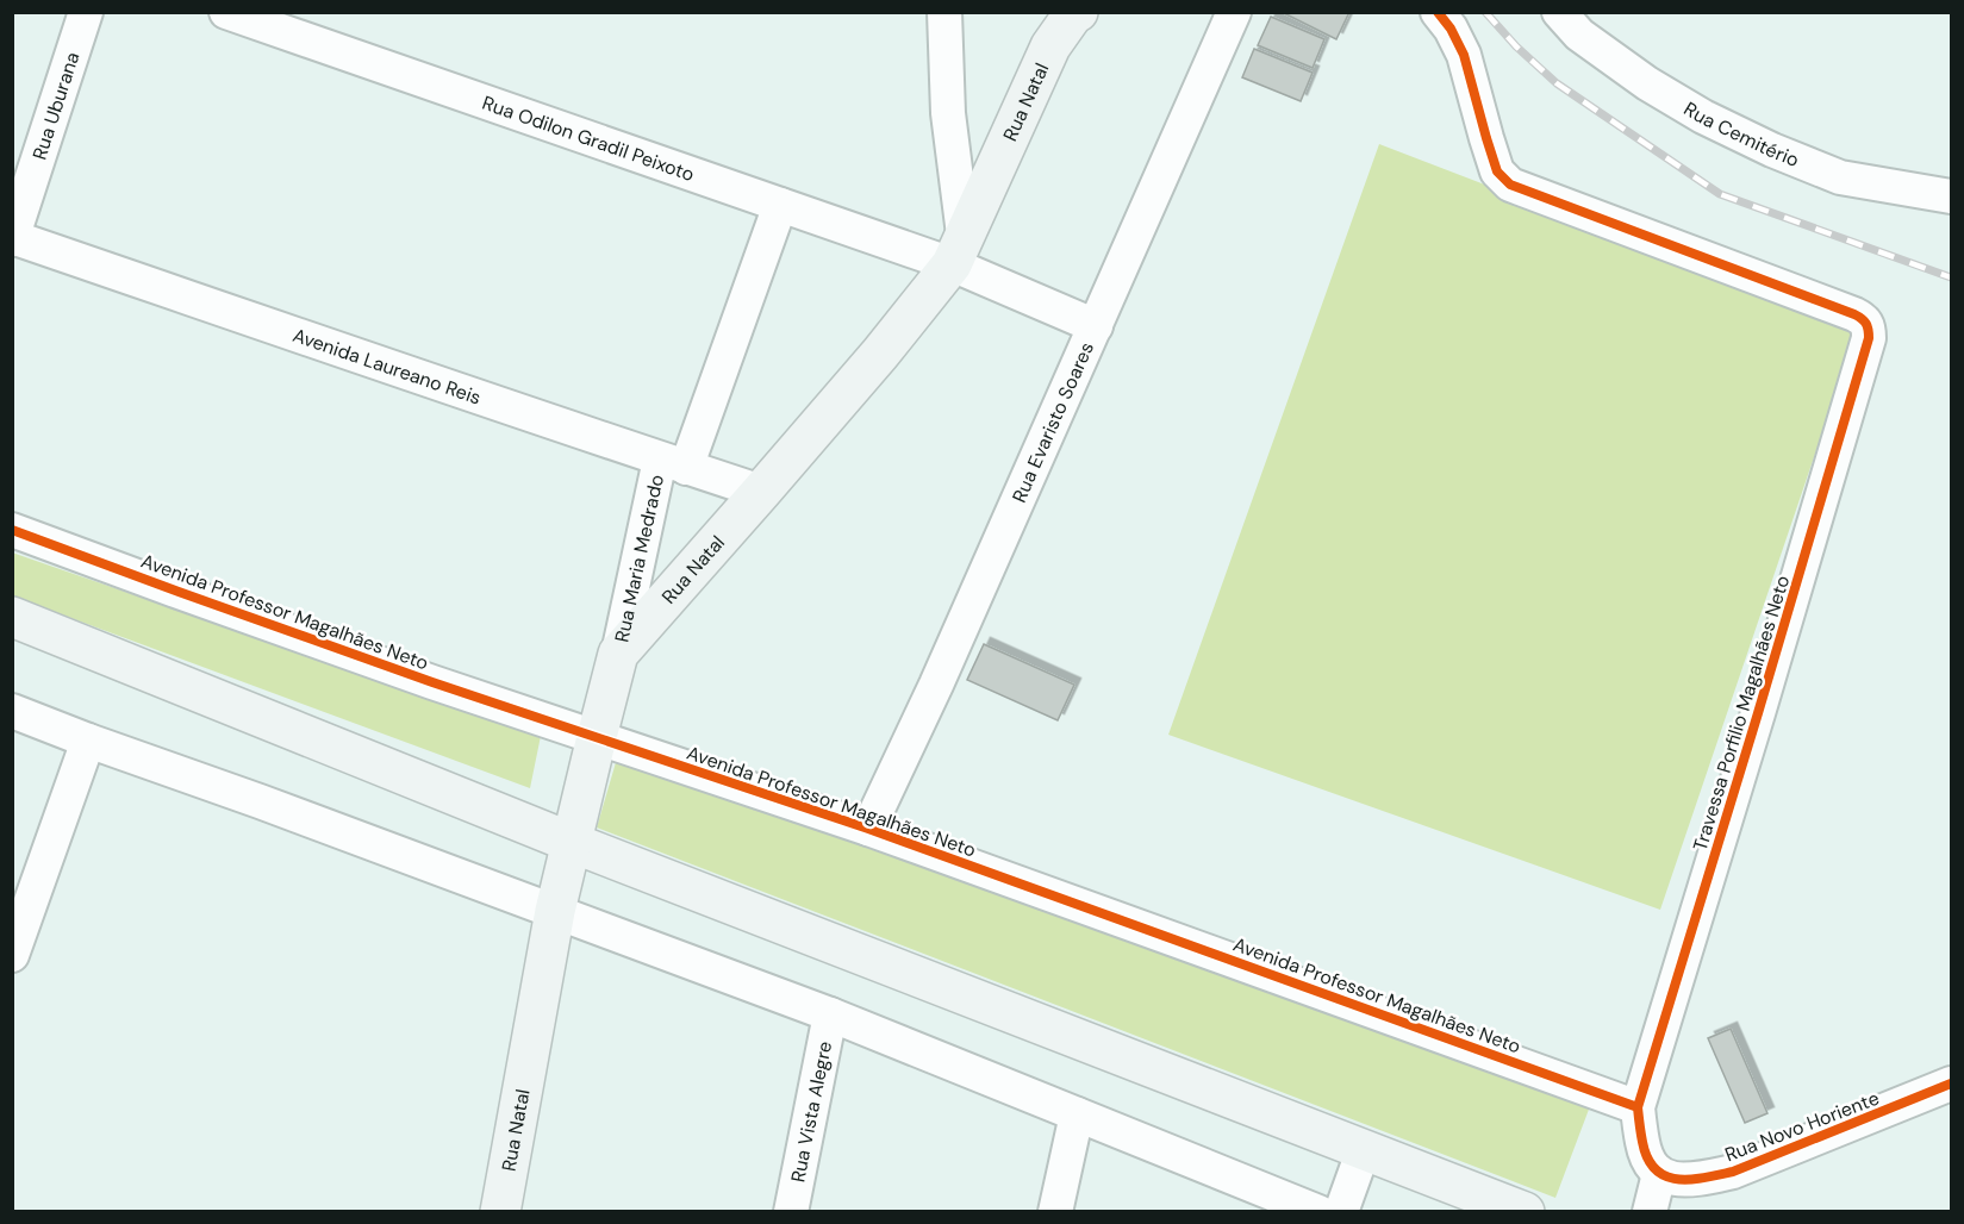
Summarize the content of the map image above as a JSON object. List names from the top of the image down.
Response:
{
  "streets": {
    "main road": ["Rua Natal"],
    "street": [
      "Rua Uburana",
      "Rua Cemitério",
      "Rua Odilon Gradil Peixoto",
      "Avenida Laureano Reis",
      "Rua Evaristo Soares",
      "Rua Maria Medrado",
      "Avenida Professor Magalhães Neto",
      "Travessa Porfilio Magalhães Neto",
      "Rua Vista Alegre",
      "Rua Novo Horiente"
    ]
  },
  "crossings": [
    ["Rua Natal", "Rua Odilon Gradil Peixoto"],
    ["Rua Natal", "Avenida Laureano Reis"],
    ["Rua Natal", "Rua Maria Medrado"],
    ["Rua Natal", "Avenida Professor Magalhães Neto"],
    ["Rua Uburana", "Avenida Laureano Reis"],
    ["Rua Odilon Gradil Peixoto", "Rua Evaristo Soares"],
    ["Rua Odilon Gradil Peixoto", "Rua Maria Medrado"],
    ["Avenida Laureano Reis", "Rua Maria Medrado"],
    ["Rua Evaristo Soares", "Avenida Professor Magalhães Neto"],
    ["Avenida Professor Magalhães Neto", "Travessa Porfilio Magalhães Neto"]
  ]
}
